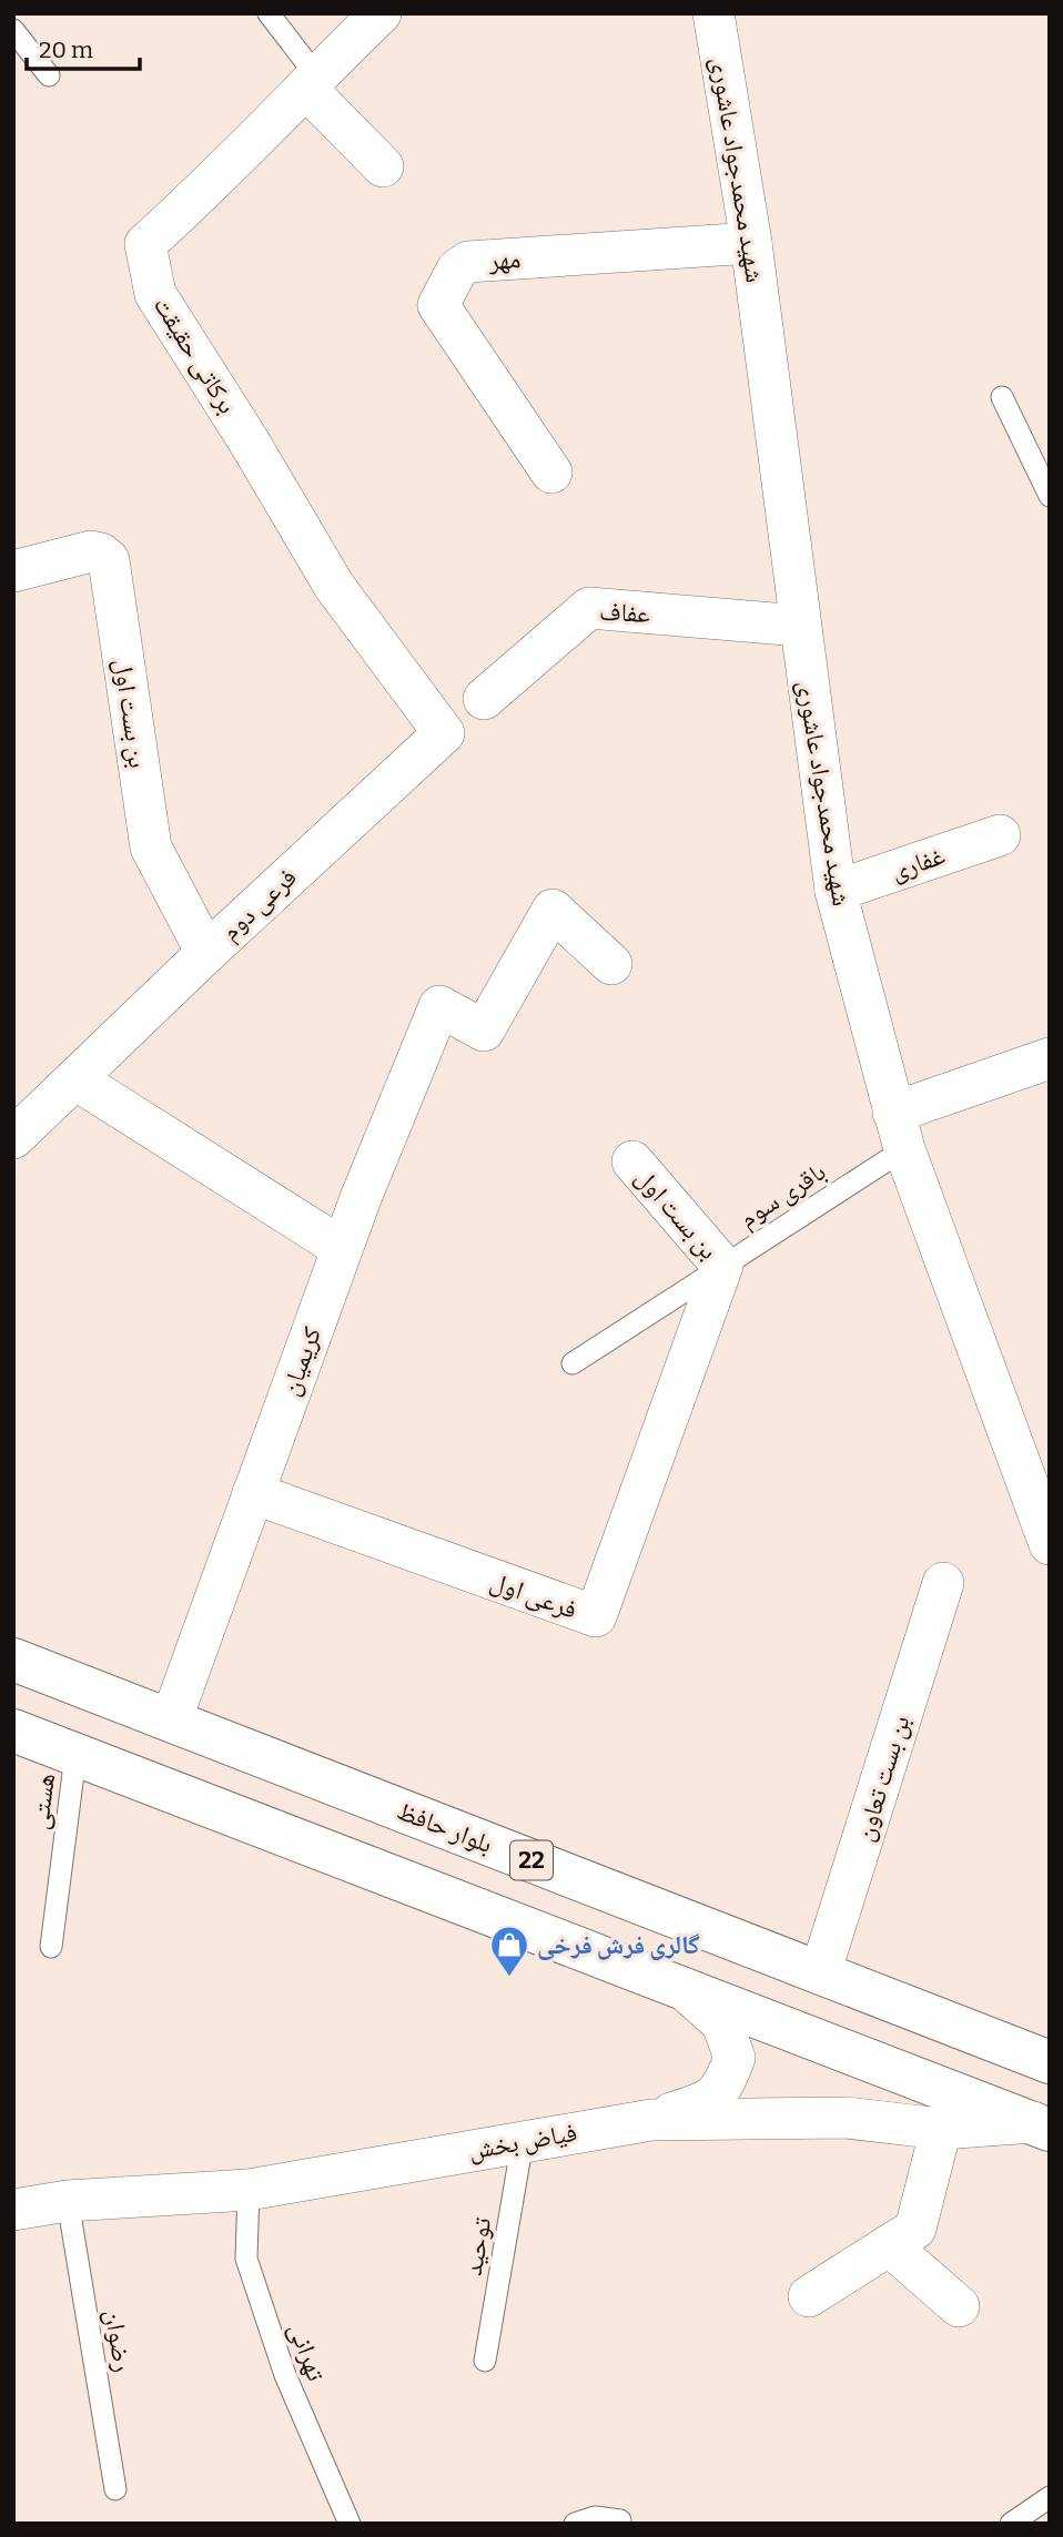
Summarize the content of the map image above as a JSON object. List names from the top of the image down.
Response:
{
  "streets": {
    "main road": ["بلوار حافظ", "22"],
    "street": [
      "شهید محمدجواد عاشوری",
      "مهر",
      "برکاتی حقیقت",
      "عفاف",
      "بن بست اول",
      "غفاری",
      "فرعی دوم",
      "کریمیان",
      "فرعی اول",
      "بن‌ بست تعاون",
      "فیاض بخش"
    ],
    "lane": [
      "باقری سوم",
      "هستی",
      "توحید",
      "رضوان",
      "تهرانی"
    ]
  },
  "crossings": [
    ["شهید محمدجواد عاشوری", "مهر"],
    ["شهید محمدجواد عاشوری", "عفاف"],
    ["شهید محمدجواد عاشوری", "غفاری"],
    ["شهید محمدجواد عاشوری", "باقری سوم"],
    ["برکاتی حقیقت", "فرعی دوم"],
    ["بن بست اول", "فرعی دوم"],
    ["بن بست اول", "باقری سوم"],
    ["بن بست اول", "فرعی اول"],
    ["باقری سوم", "فرعی اول"],
    ["کریمیان", "فرعی اول"],
    ["کریمیان", "بلوار حافظ"],
    ["بن‌ بست تعاون", "بلوار حافظ"],
    ["فیاض بخش", "توحید"],
    ["فیاض بخش", "رضوان"],
    ["فیاض بخش", "تهرانی"]
  ],
  "places": {
    "shop": ["گالری فرش فرخی"]
  },
  "scale_bar": "20 m"
}
